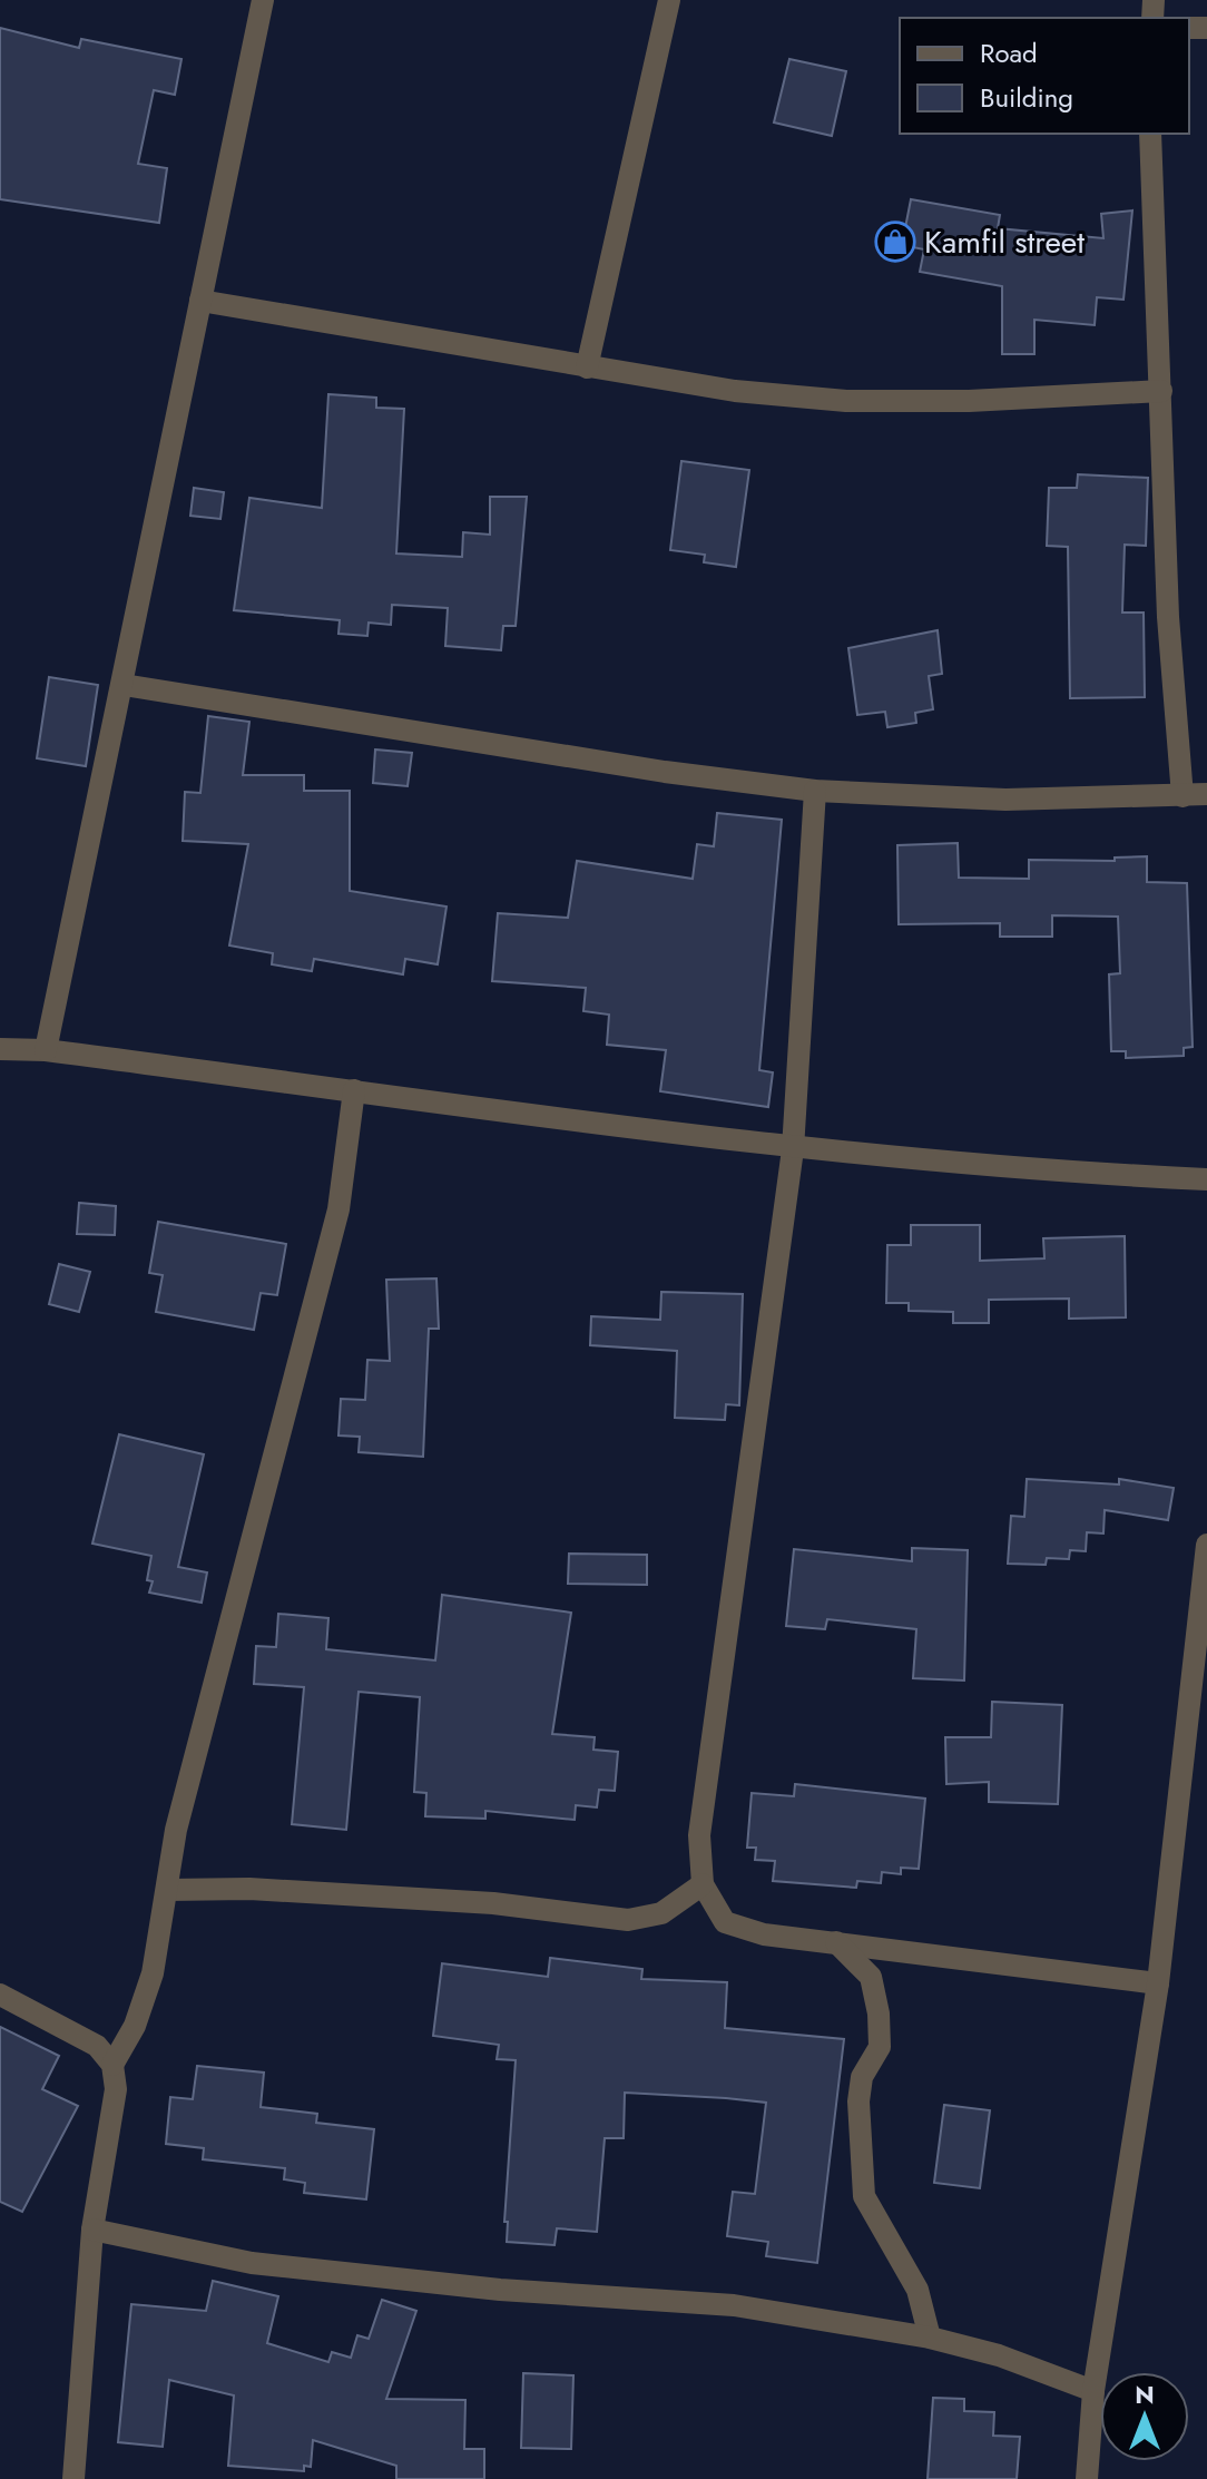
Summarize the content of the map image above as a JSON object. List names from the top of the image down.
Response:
{
  "places": {
    "shop": ["Kamfil street"]
  },
  "legend": ["Road", "Building"],
  "north": "top"
}
